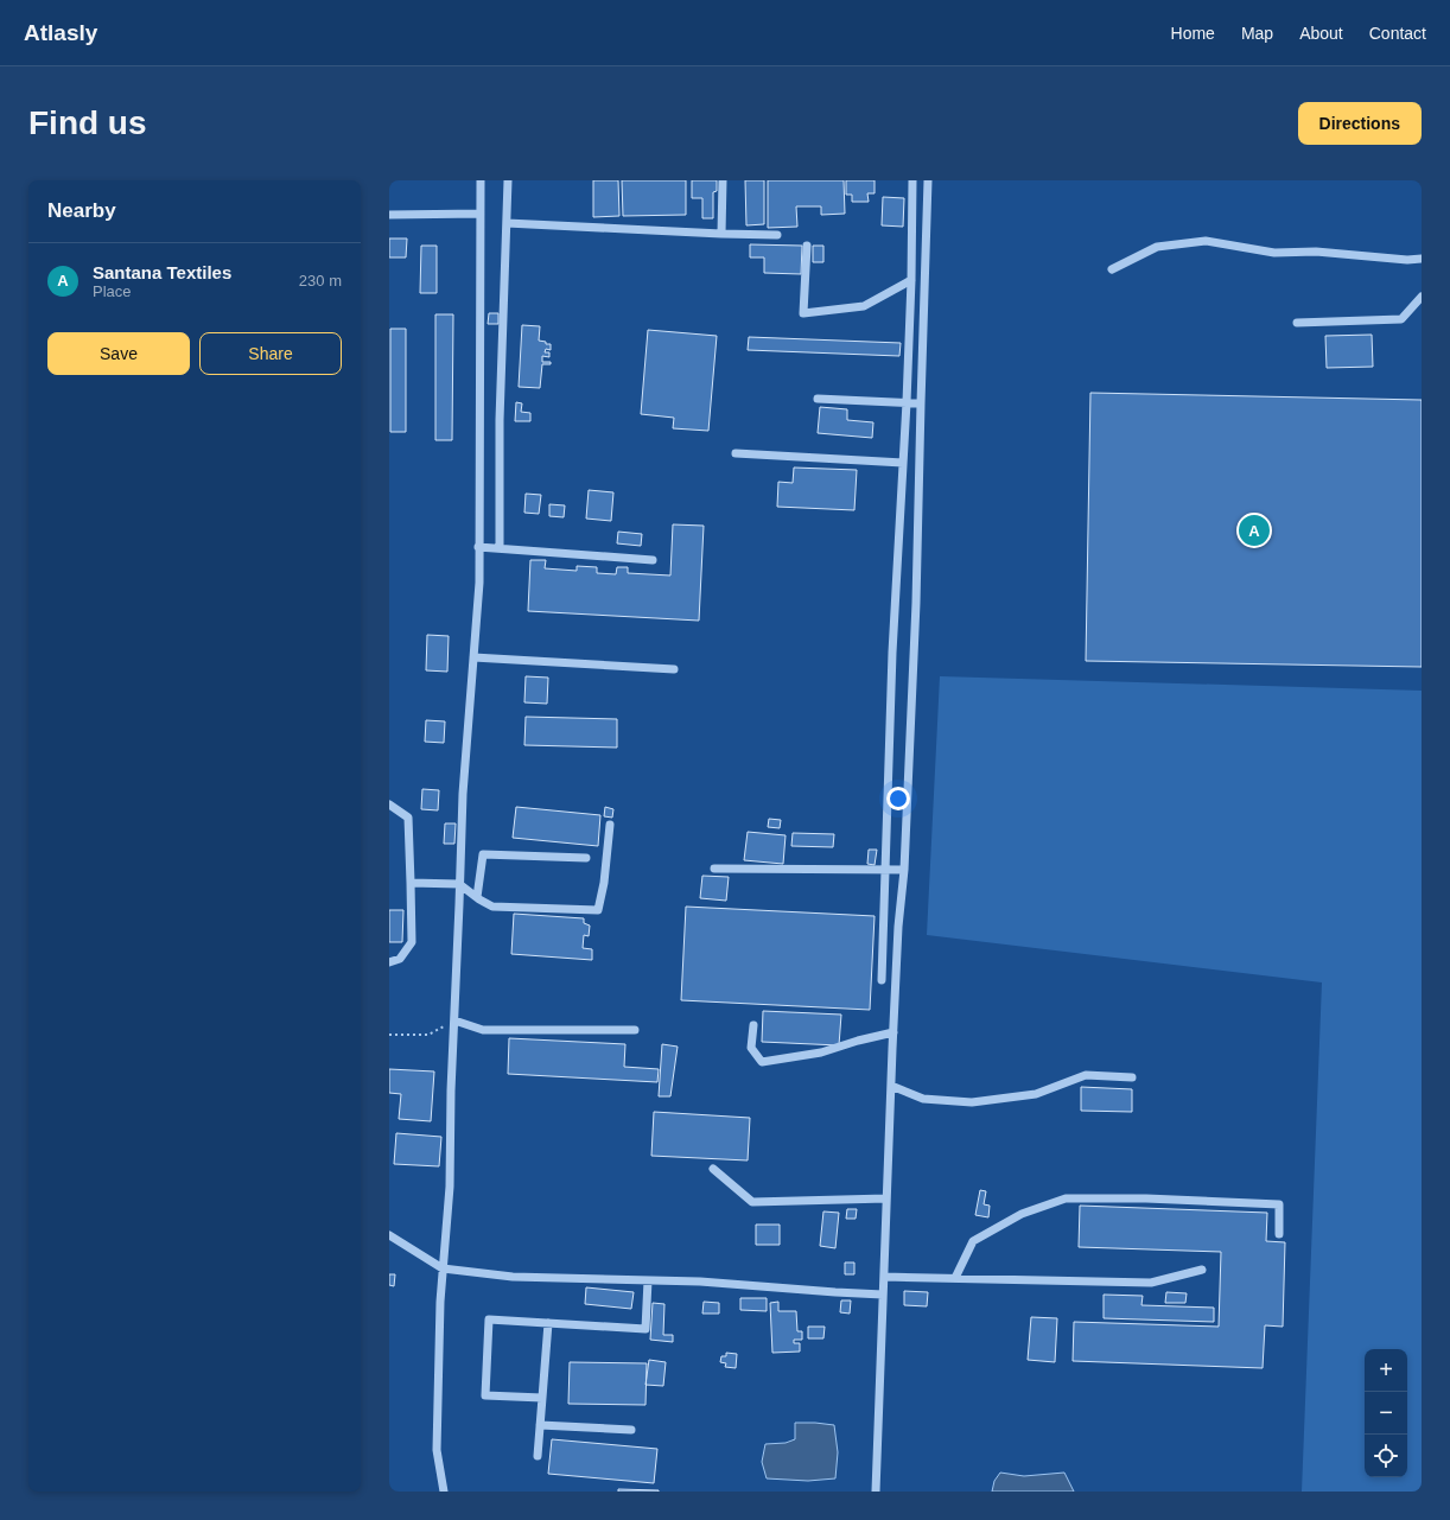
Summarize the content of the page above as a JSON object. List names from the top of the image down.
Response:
{
  "page": {
    "header": "Atlasly",
    "nav": [
      "Home",
      "Map",
      "About",
      "Contact"
    ],
    "buttons": [
      "Directions",
      ["Save", "Share"]
    ],
    "title": "Find us",
    "heading": "Nearby",
    "list": [
      {
        "mark": "A",
        "name": "Santana Textiles",
        "note": "Place",
        "value": "230 m"
      }
    ],
    "pins": "A",
    "map_buttons": ["+", "−"]
  }
}
